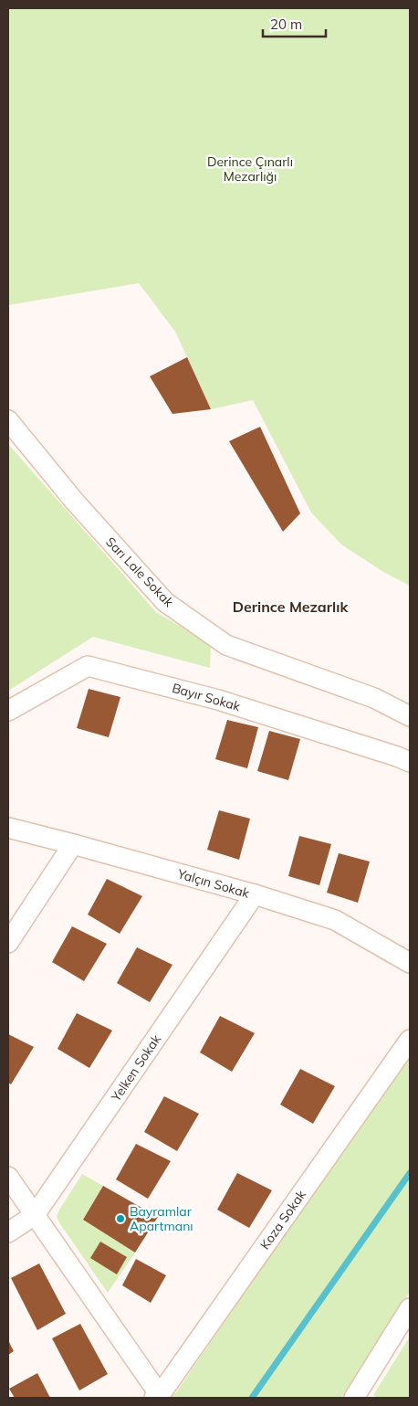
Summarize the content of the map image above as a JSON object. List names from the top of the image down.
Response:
{
  "streets": {
    "street": [
      "Sarı Lale Sokak",
      "Bayır Sokak",
      "Yalçın Sokak",
      "Yelken Sokak",
      "Koza Sokak"
    ]
  },
  "crossings": [
    ["Yalçın Sokak", "Yelken Sokak"]
  ],
  "districts": ["Derince Mezarlık"],
  "parks": ["Derince Çınarlı Mezarlığı"],
  "places": ["Bayramlar Apartmanı"],
  "scale_bar": "20 m"
}
